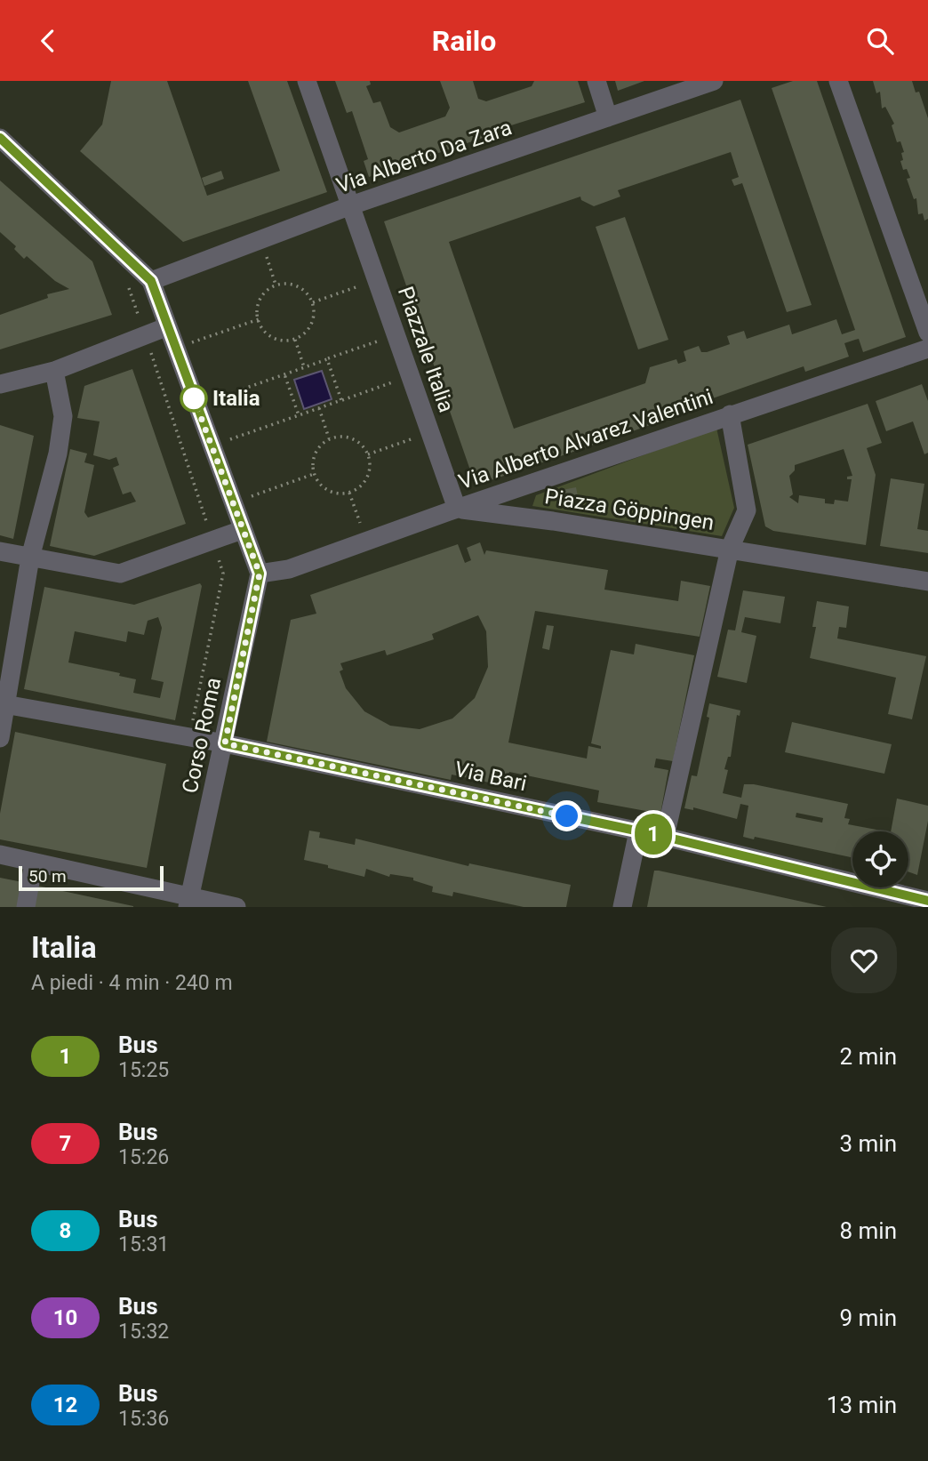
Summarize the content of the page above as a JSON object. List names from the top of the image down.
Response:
{
  "streets": {
    "street": [
      "Via Alberto Da Zara",
      "Piazzale Italia",
      "Via Alberto Alvarez Valentini",
      "Piazza Göppingen",
      "Corso Roma",
      "Via Bari"
    ]
  },
  "crossings": [
    ["Via Alberto Da Zara", "Piazzale Italia"],
    ["Piazzale Italia", "Via Alberto Alvarez Valentini"],
    ["Piazzale Italia", "Piazza Göppingen"],
    ["Via Alberto Alvarez Valentini", "Piazza Göppingen"],
    ["Via Alberto Alvarez Valentini", "Corso Roma"],
    ["Corso Roma", "Via Bari"]
  ],
  "places": ["Italia"],
  "lines": ["bus line 1"],
  "scale_bar": "50 m",
  "page": {
    "header": "Railo",
    "on_map": "1",
    "scale": "50 m",
    "heading": ["Italia", "A piedi · 4 min · 240 m"],
    "list": [
      {
        "mark": "1",
        "name": "Bus",
        "note": "15:25",
        "value": "2 min"
      },
      {
        "mark": "7",
        "name": "Bus",
        "note": "15:26",
        "value": "3 min"
      },
      {
        "mark": "8",
        "name": "Bus",
        "note": "15:31",
        "value": "8 min"
      },
      {
        "mark": "10",
        "name": "Bus",
        "note": "15:32",
        "value": "9 min"
      },
      {
        "mark": "12",
        "name": "Bus",
        "note": "15:36",
        "value": "13 min"
      }
    ]
  }
}
